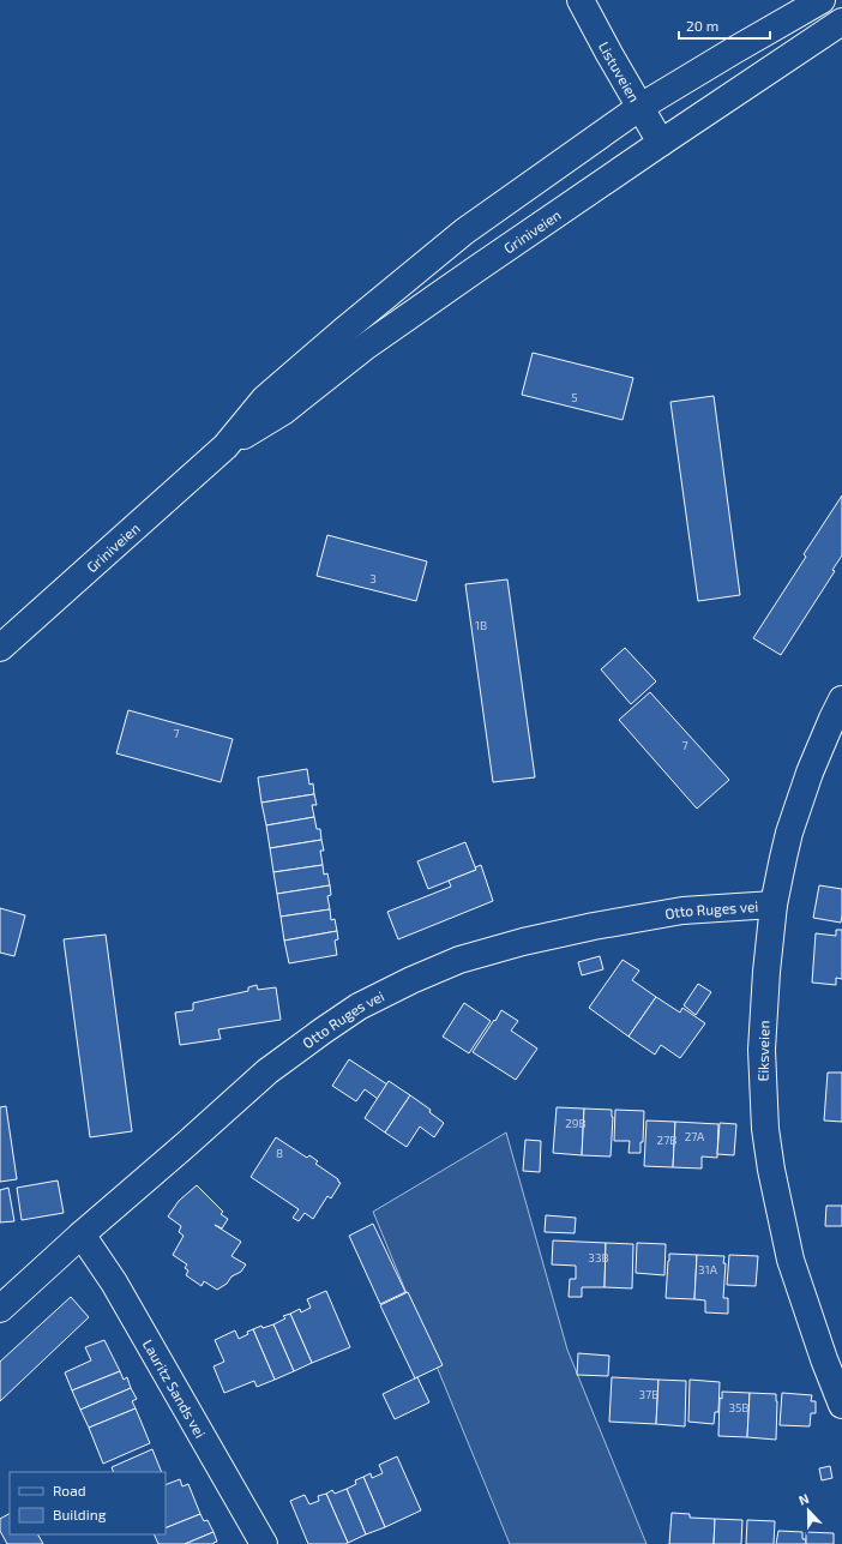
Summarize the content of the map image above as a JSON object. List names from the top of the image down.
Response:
{
  "streets": {
    "street": [
      "Listuveien",
      "Griniveien",
      "Otto Ruges vei",
      "Eiksveien",
      "Lauritz Sands vei"
    ]
  },
  "crossings": [
    ["Listuveien", "Griniveien"],
    ["Otto Ruges vei", "Eiksveien"],
    ["Otto Ruges vei", "Lauritz Sands vei"]
  ],
  "house_numbers": [
    "5",
    "3",
    "1B",
    "7",
    "7",
    "29B",
    "27A",
    "27B",
    "8",
    "33B",
    "31A",
    "37B",
    "35B"
  ],
  "legend": ["Road", "Building"],
  "scale_bar": "20 m",
  "north": "top"
}
